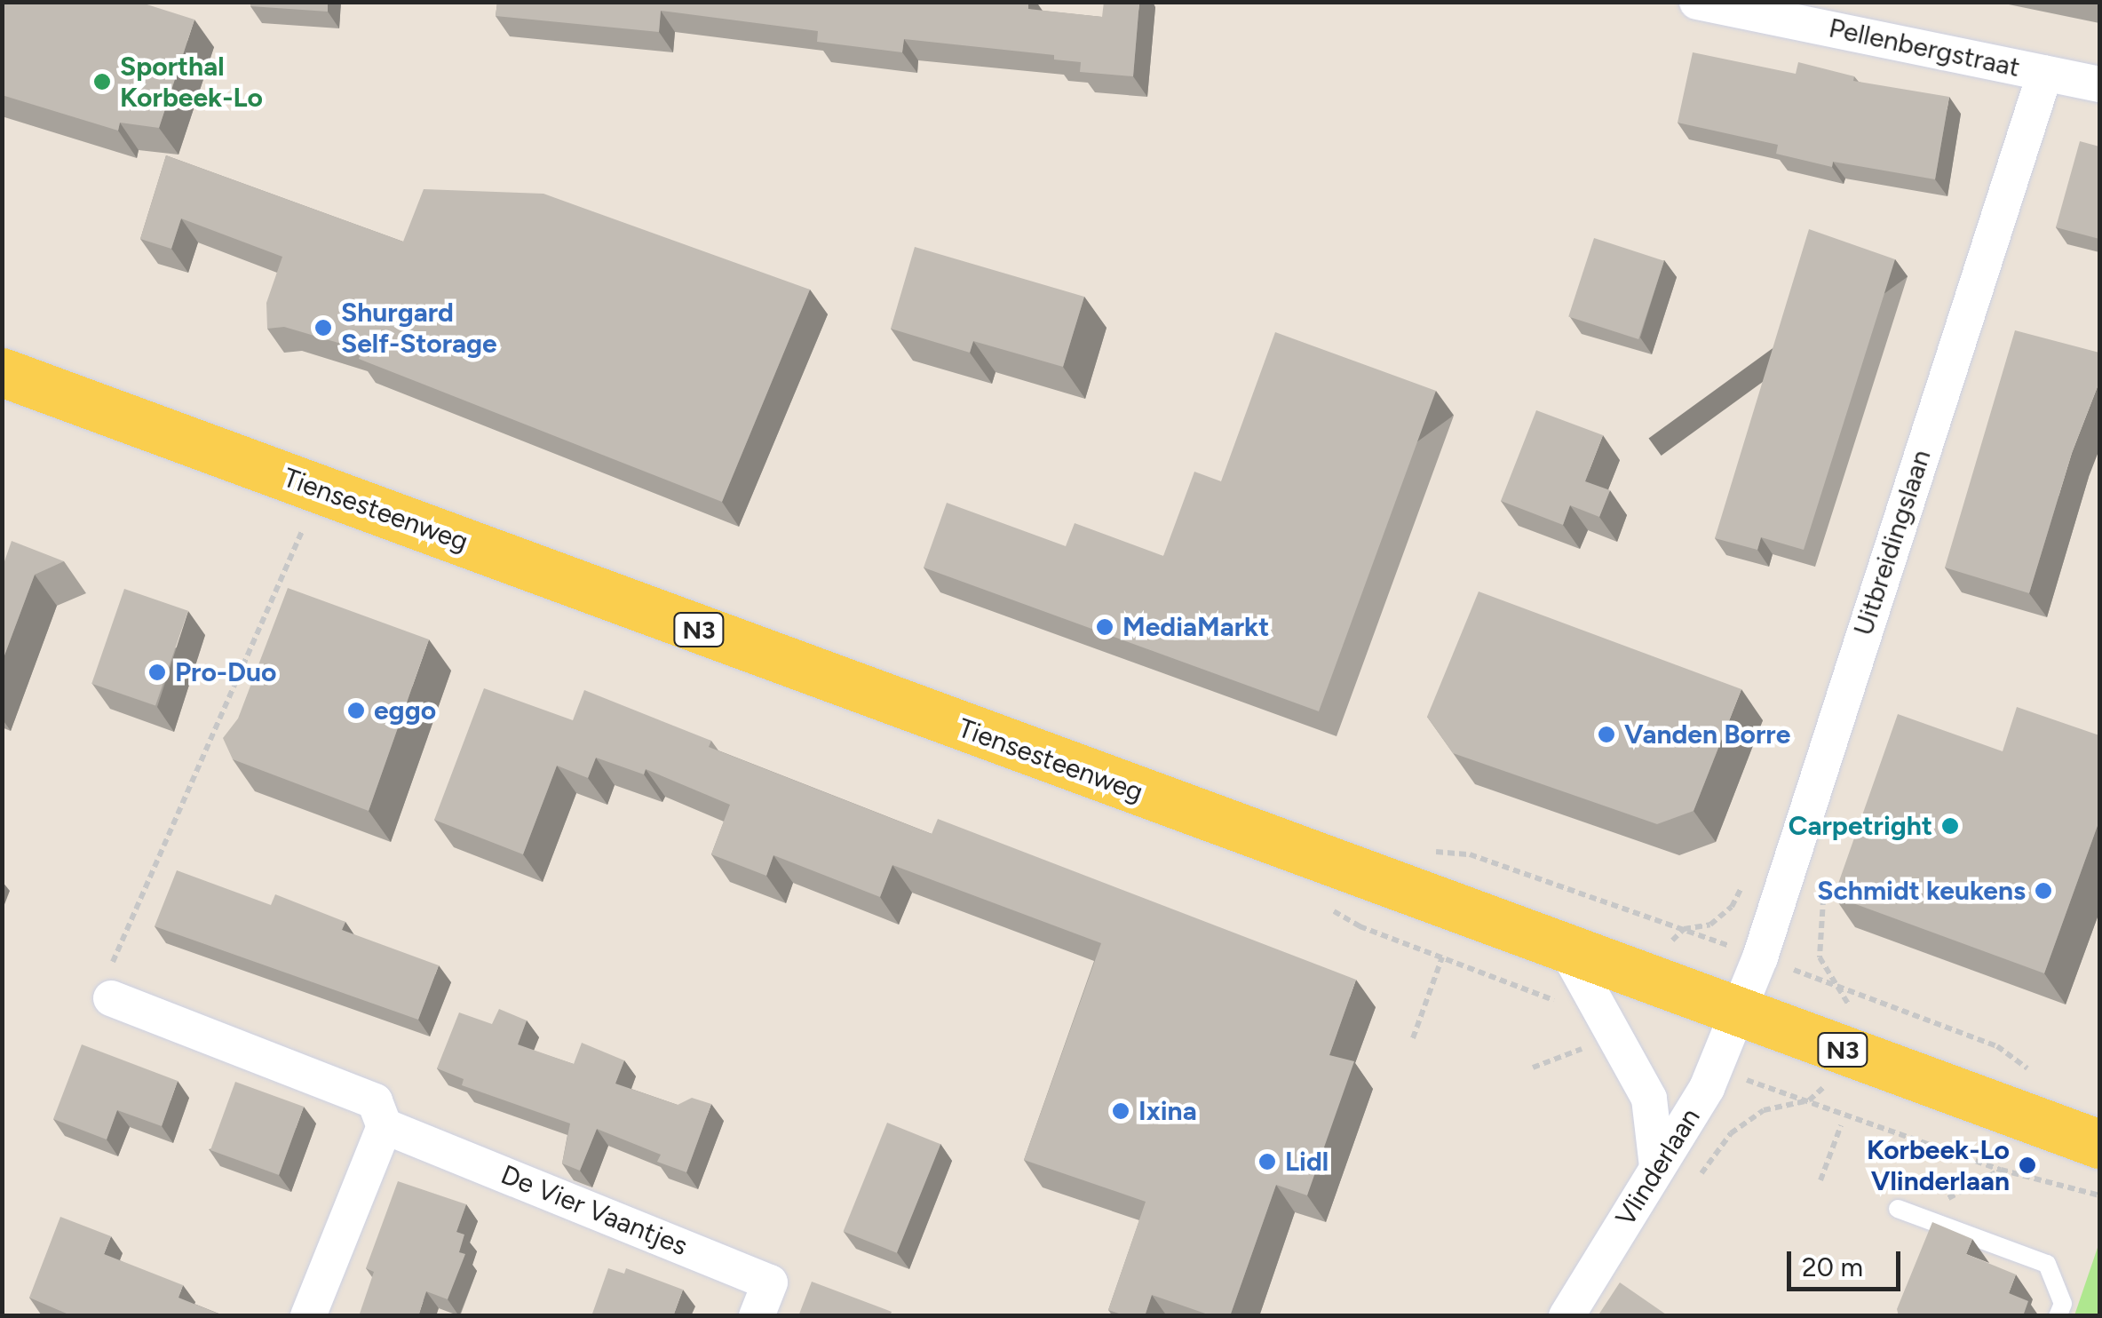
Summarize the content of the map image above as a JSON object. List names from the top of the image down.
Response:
{
  "streets": {
    "main road": ["Tiensesteenweg", "N3"],
    "street": [
      "Pellenbergstraat",
      "Uitbreidingslaan",
      "Vlinderlaan",
      "De Vier Vaantjes"
    ]
  },
  "crossings": [
    ["Pellenbergstraat", "Uitbreidingslaan"],
    ["Tiensesteenweg", "Uitbreidingslaan"],
    ["Tiensesteenweg", "Vlinderlaan"],
    ["Uitbreidingslaan", "Vlinderlaan"]
  ],
  "places": [
    "Sporthal Korbeek-Lo",
    "Shurgard Self-Storage",
    "MediaMarkt",
    "Pro-Duo",
    "eggo",
    "Vanden Borre",
    "Carpetright",
    "Schmidt keukens",
    "Ixina",
    "Lidl",
    "Korbeek-Lo Vlinderlaan"
  ],
  "scale_bar": "20 m"
}
